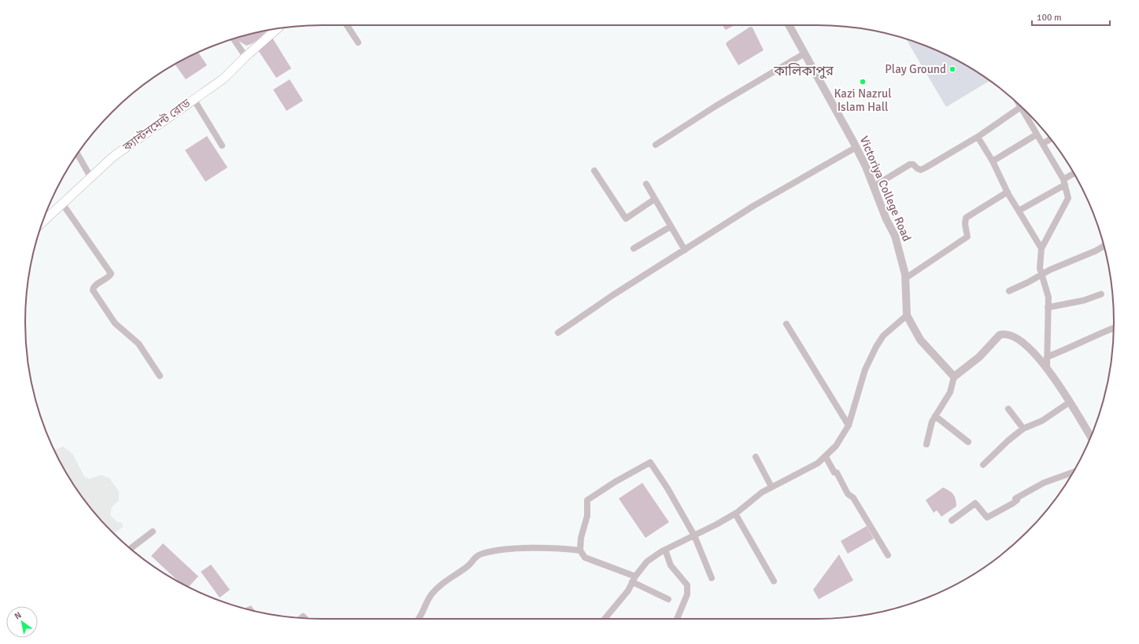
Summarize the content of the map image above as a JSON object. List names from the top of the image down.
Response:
{
  "streets": {
    "main road": ["ক্যান্টনমেন্ট রোড"],
    "street": ["Victoriya College Road"]
  },
  "districts": ["কালিকাপুর"],
  "places": ["Play Ground", "Kazi Nazrul Islam Hall"],
  "scale_bar": "100 m",
  "north": "top left"
}
